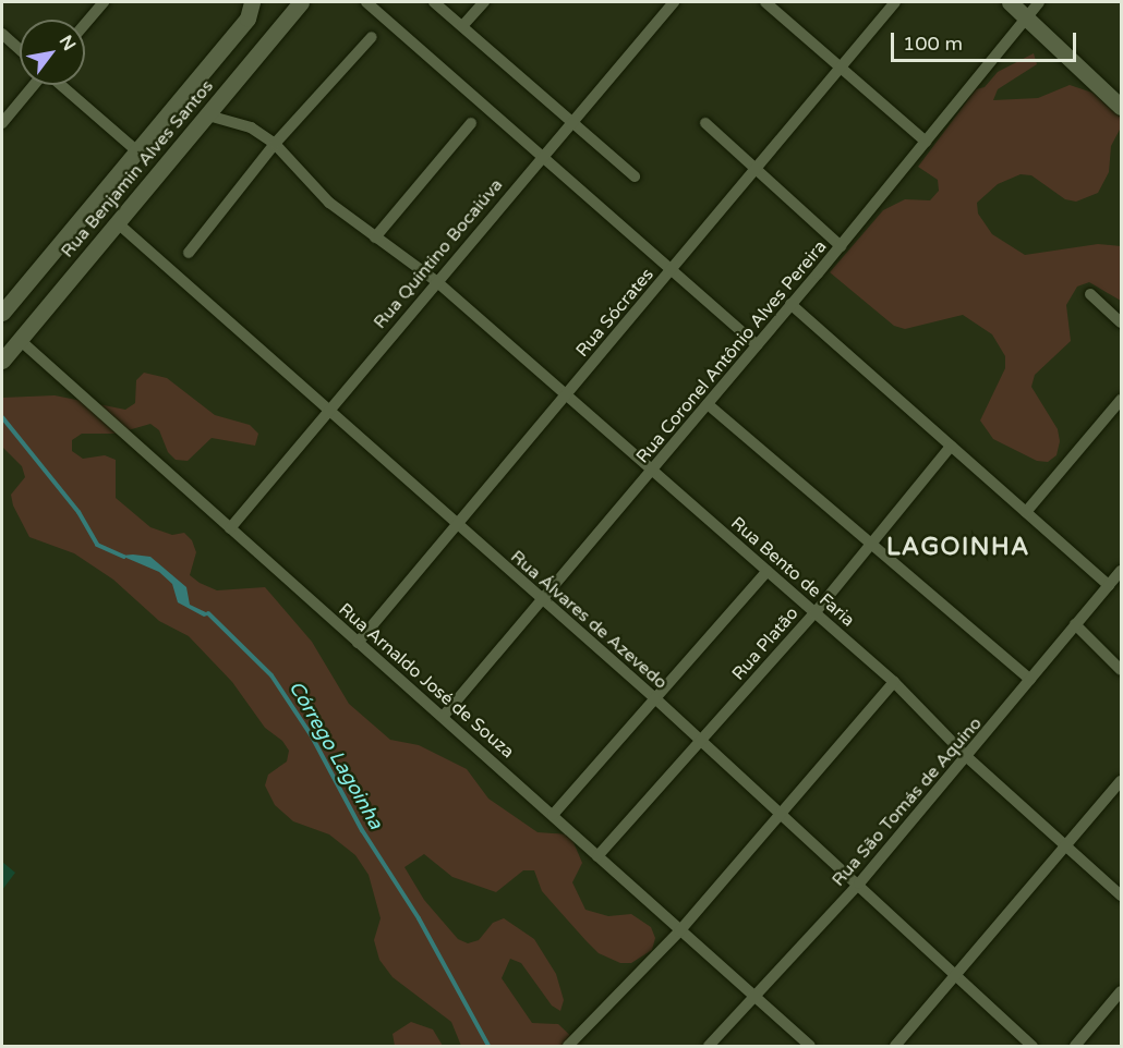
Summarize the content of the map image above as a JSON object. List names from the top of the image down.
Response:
{
  "streets": {
    "main road": ["Rua Benjamin Alves Santos"],
    "street": [
      "Rua Quintino Bocaiúva",
      "Rua Sócrates",
      "Rua Coronel Antônio Alves Pereira",
      "Rua Bento de Faria",
      "Rua Álvares de Azevedo",
      "Rua Platão",
      "Rua Arnaldo José de Souza",
      "Rua São Tomás de Aquino"
    ]
  },
  "crossings": [
    ["Rua Benjamin Alves Santos", "Rua Bento de Faria"],
    ["Rua Benjamin Alves Santos", "Rua Álvares de Azevedo"],
    ["Rua Benjamin Alves Santos", "Rua Arnaldo José de Souza"],
    ["Rua Quintino Bocaiúva", "Rua Bento de Faria"],
    ["Rua Quintino Bocaiúva", "Rua Álvares de Azevedo"],
    ["Rua Quintino Bocaiúva", "Rua Arnaldo José de Souza"],
    ["Rua Sócrates", "Rua Bento de Faria"],
    ["Rua Sócrates", "Rua Álvares de Azevedo"],
    ["Rua Sócrates", "Rua Arnaldo José de Souza"],
    ["Rua Coronel Antônio Alves Pereira", "Rua Bento de Faria"],
    ["Rua Coronel Antônio Alves Pereira", "Rua Álvares de Azevedo"],
    ["Rua Coronel Antônio Alves Pereira", "Rua Arnaldo José de Souza"],
    ["Rua Bento de Faria", "Rua Platão"],
    ["Rua Bento de Faria", "Rua São Tomás de Aquino"],
    ["Rua Álvares de Azevedo", "Rua Platão"],
    ["Rua Álvares de Azevedo", "Rua São Tomás de Aquino"],
    ["Rua Platão", "Rua Arnaldo José de Souza"],
    ["Rua Arnaldo José de Souza", "Rua São Tomás de Aquino"]
  ],
  "districts": ["LAGOINHA"],
  "water": ["Córrego Lagoinha"],
  "scale_bar": "100 m",
  "north": "top right"
}
